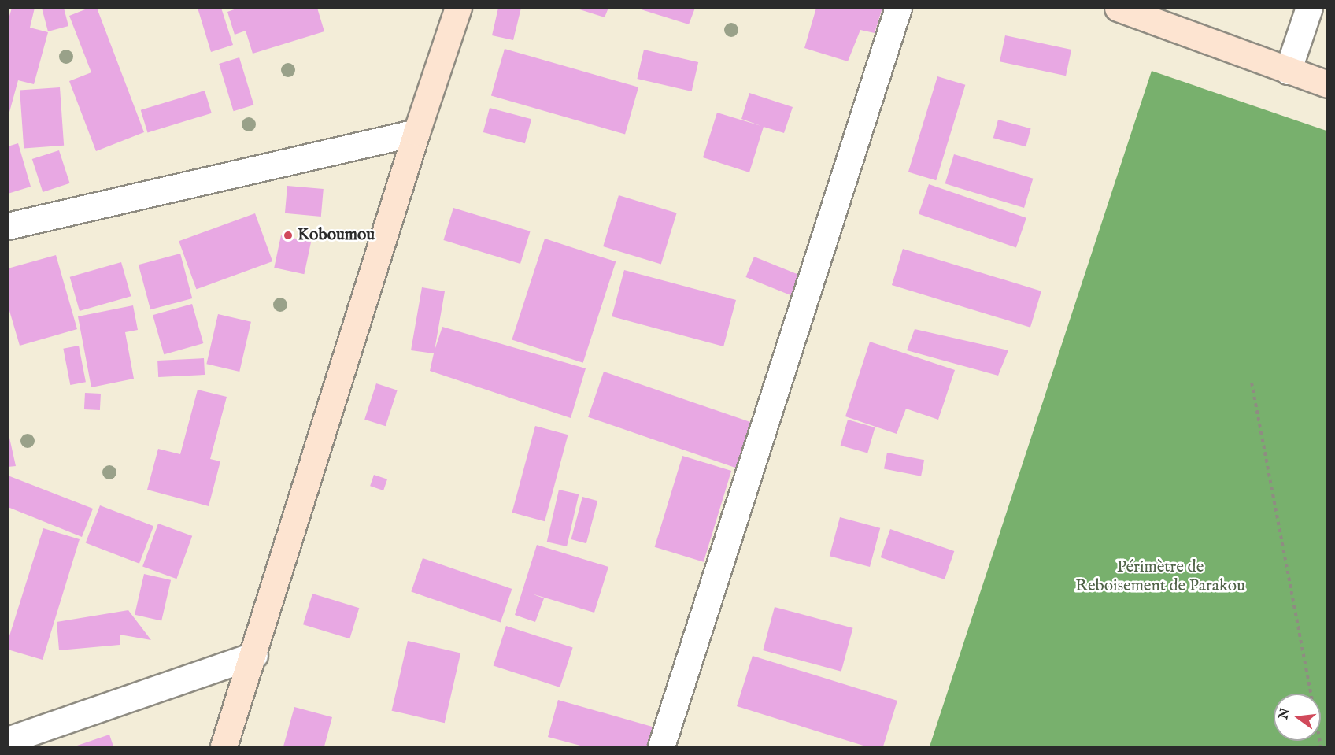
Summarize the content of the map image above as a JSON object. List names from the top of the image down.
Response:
{
  "parks": ["Périmètre de Reboisement de Parakou"],
  "places": ["Koboumou"],
  "north": "left"
}
